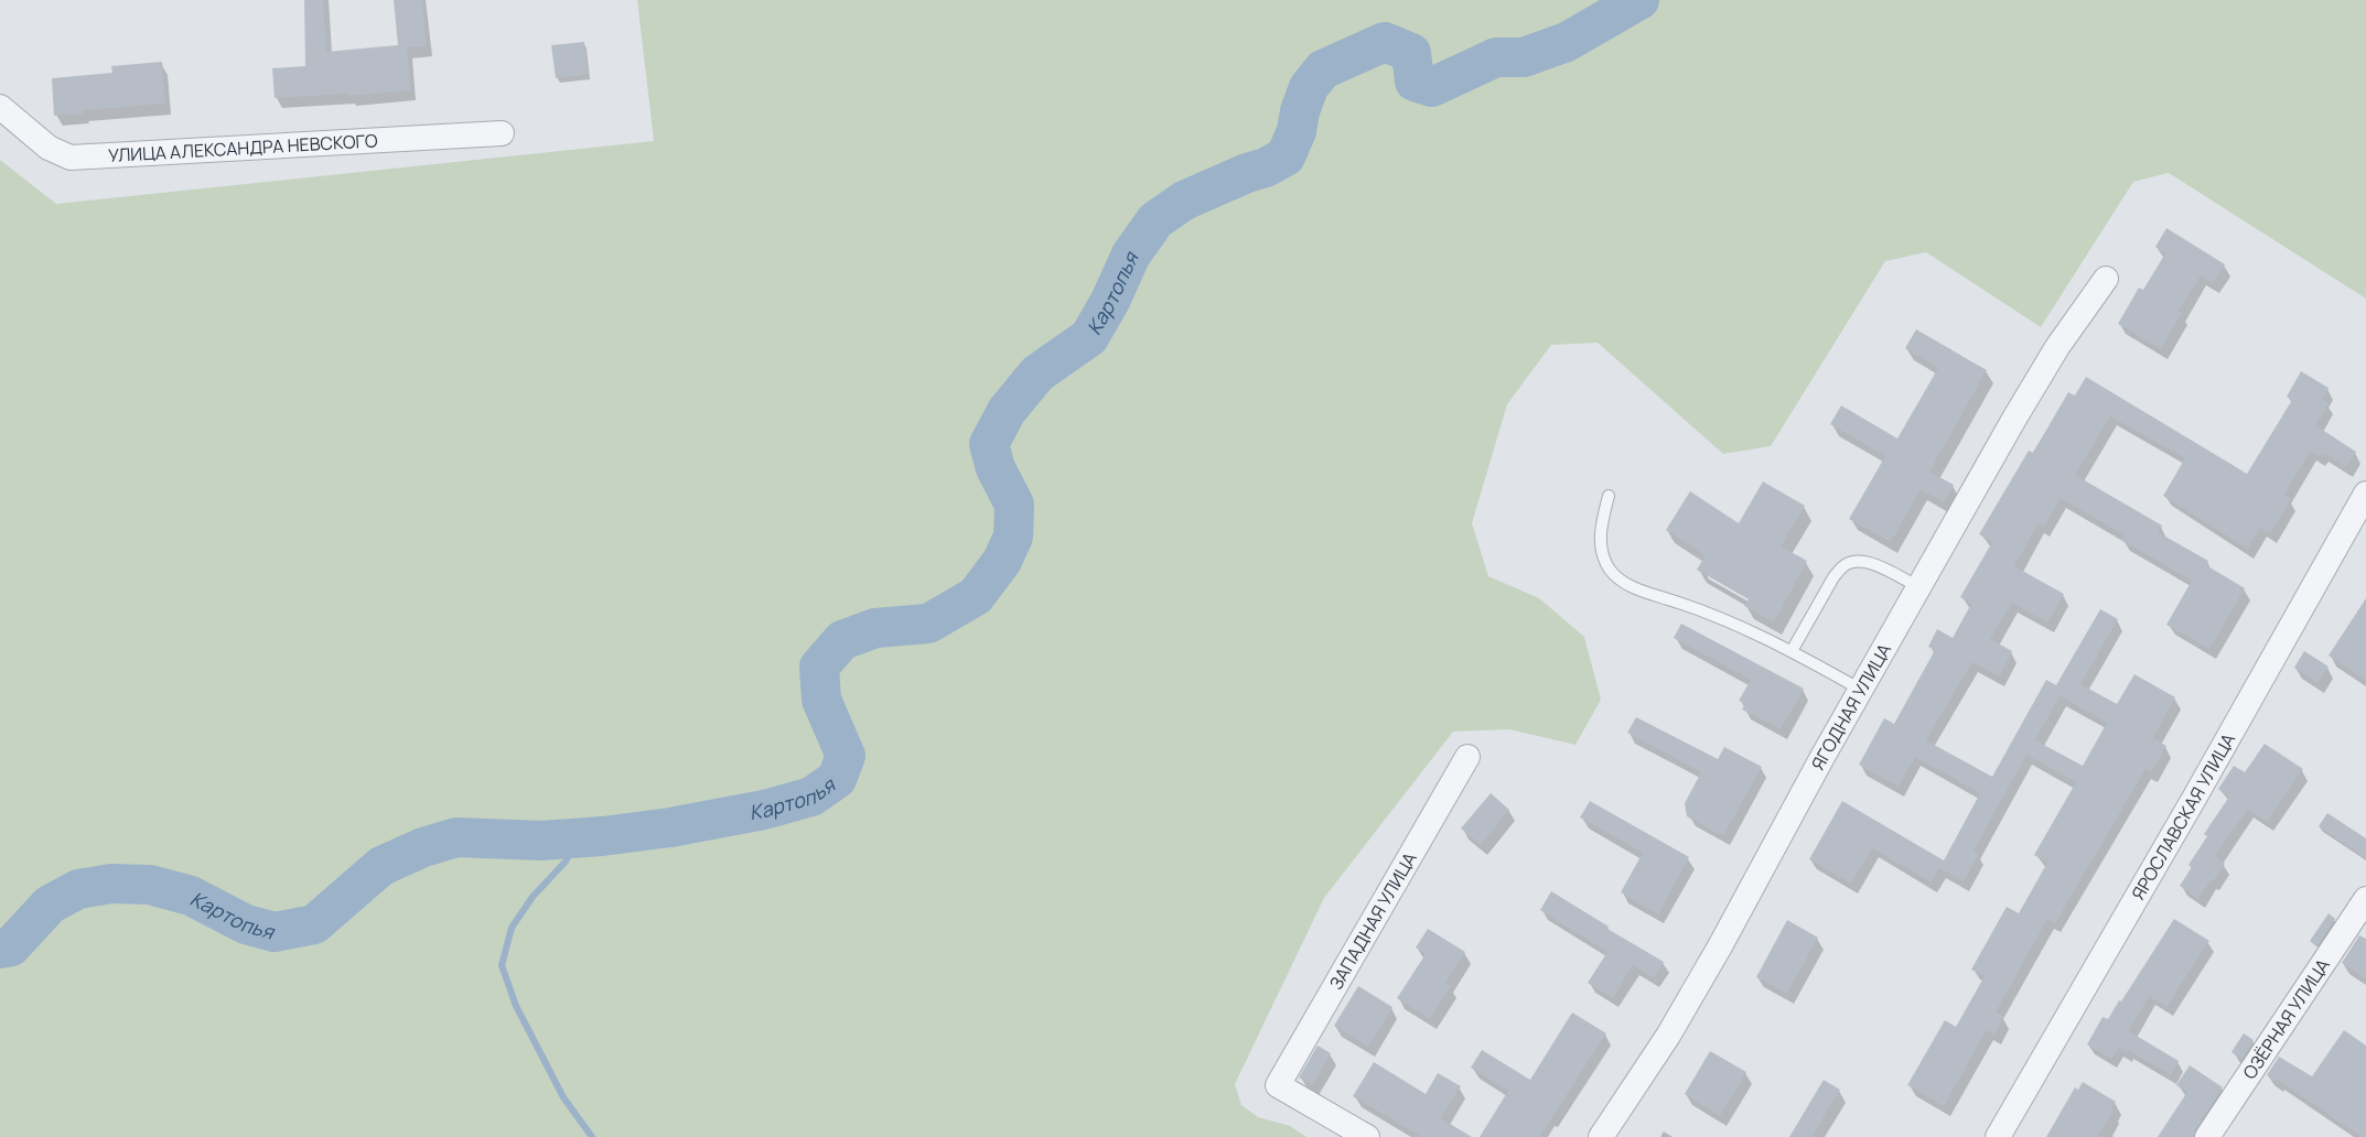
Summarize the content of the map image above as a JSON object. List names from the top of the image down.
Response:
{
  "streets": {
    "street": [
      "УЛИЦА АЛЕКСАНДРА НЕВСКОГО",
      "ЯГОДНАЯ УЛИЦА",
      "ЯРОСЛАВСКАЯ УЛИЦА",
      "ЗАПАДНАЯ УЛИЦА",
      "ОЗЁРНАЯ УЛИЦА"
    ]
  },
  "water": ["Картопья"]
}
